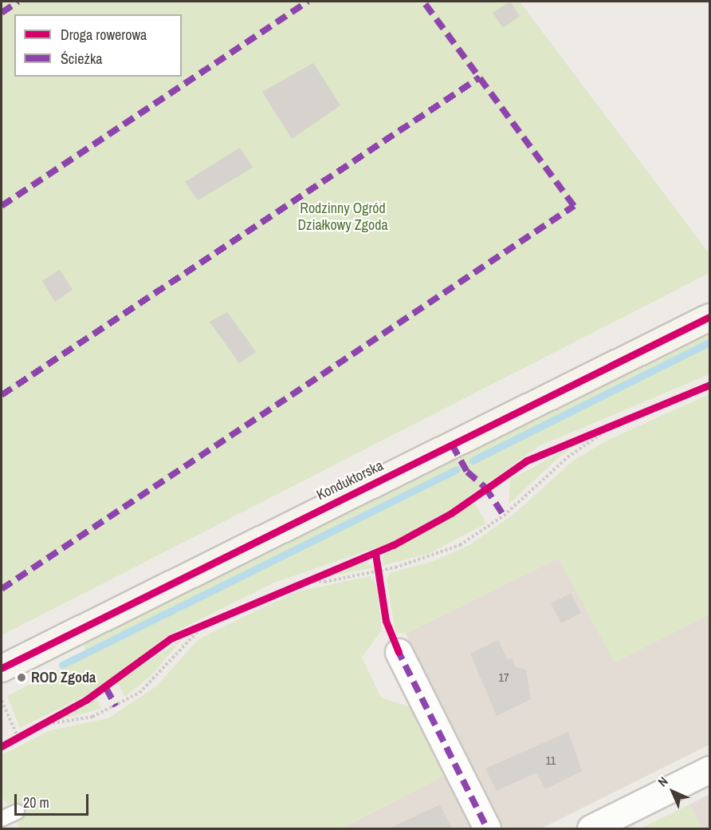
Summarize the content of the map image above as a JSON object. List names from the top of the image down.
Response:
{
  "streets": {
    "street": ["Konduktorska"]
  },
  "parks": ["Rodzinny Ogród Działkowy Zgoda"],
  "places": ["ROD Zgoda"],
  "house_numbers": ["17", "11"],
  "legend": ["Droga rowerowa", "Ścieżka"],
  "scale_bar": "20 m",
  "north": "top left"
}
